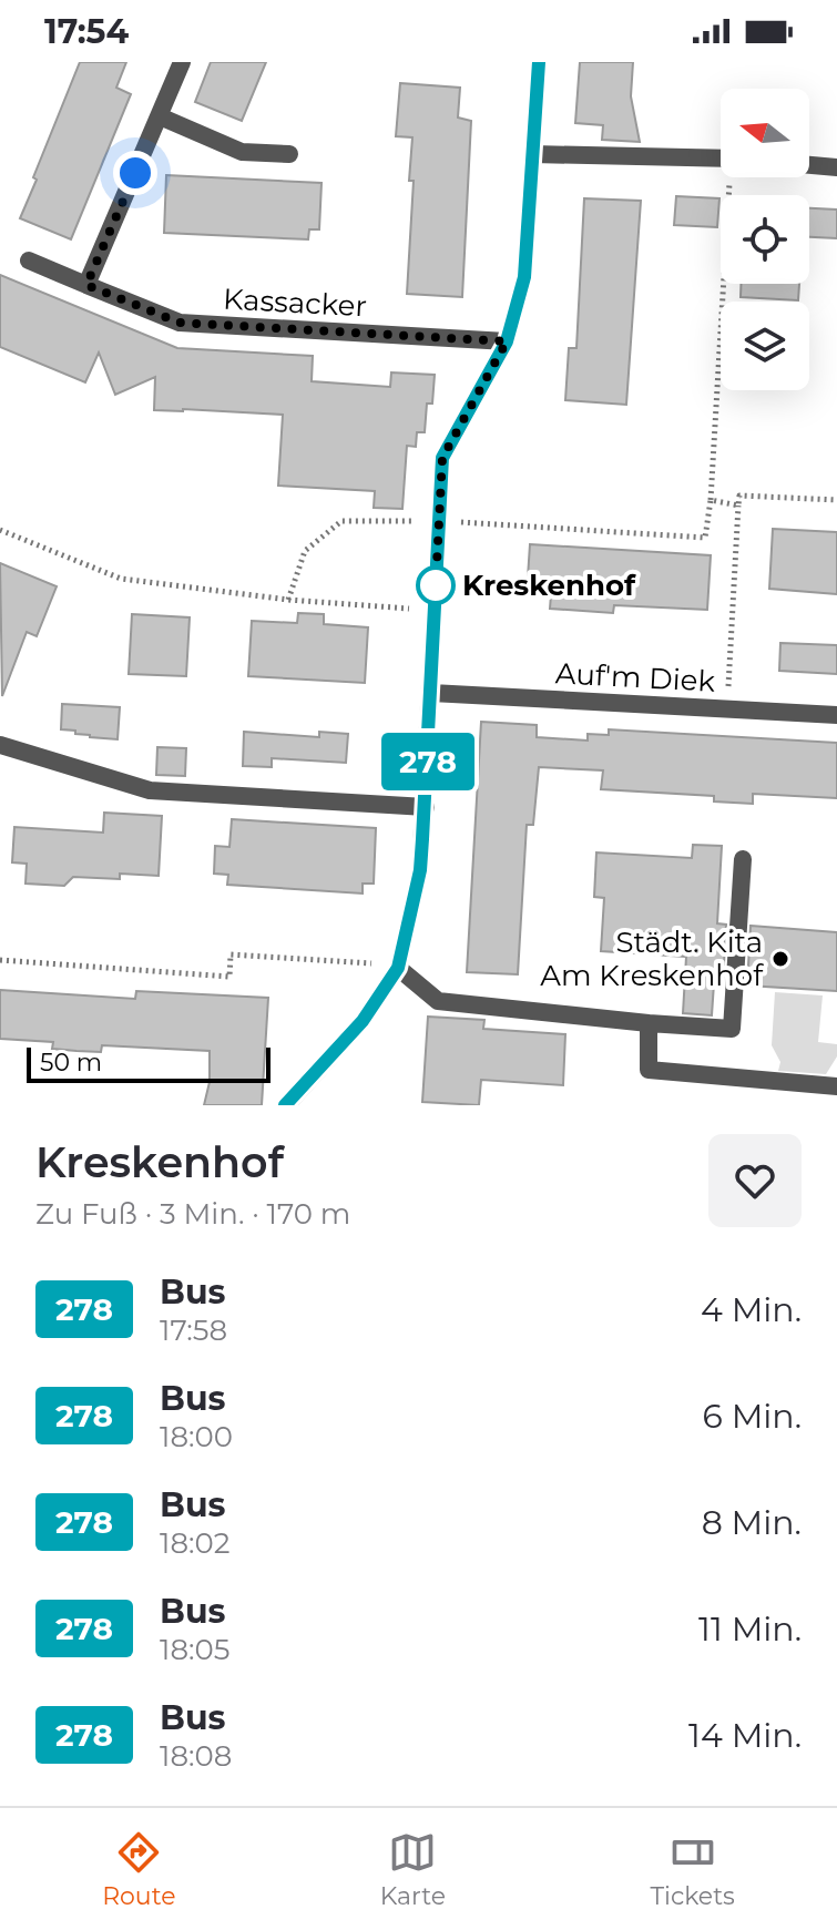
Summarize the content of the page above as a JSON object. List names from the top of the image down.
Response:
{
  "streets": {
    "street": ["Kassacker", "Auf'm Diek"]
  },
  "places": ["Kreskenhof", "Städt. Kita Am Kreskenhof"],
  "lines": ["bus line 278"],
  "scale_bar": "50 m",
  "north": "left",
  "page": {
    "status": "17:54",
    "on_map": "278",
    "scale": "50 m",
    "heading": ["Kreskenhof", "Zu Fuß · 3 Min. · 170 m"],
    "list": [
      {
        "mark": "278",
        "name": "Bus",
        "note": "17:58",
        "value": "4 Min."
      },
      {
        "mark": "278",
        "name": "Bus",
        "note": "18:00",
        "value": "6 Min."
      },
      {
        "mark": "278",
        "name": "Bus",
        "note": "18:02",
        "value": "8 Min."
      },
      {
        "mark": "278",
        "name": "Bus",
        "note": "18:05",
        "value": "11 Min."
      },
      {
        "mark": "278",
        "name": "Bus",
        "note": "18:08",
        "value": "14 Min."
      }
    ],
    "tabs": ["Route", "Karte", "Tickets"]
  }
}
